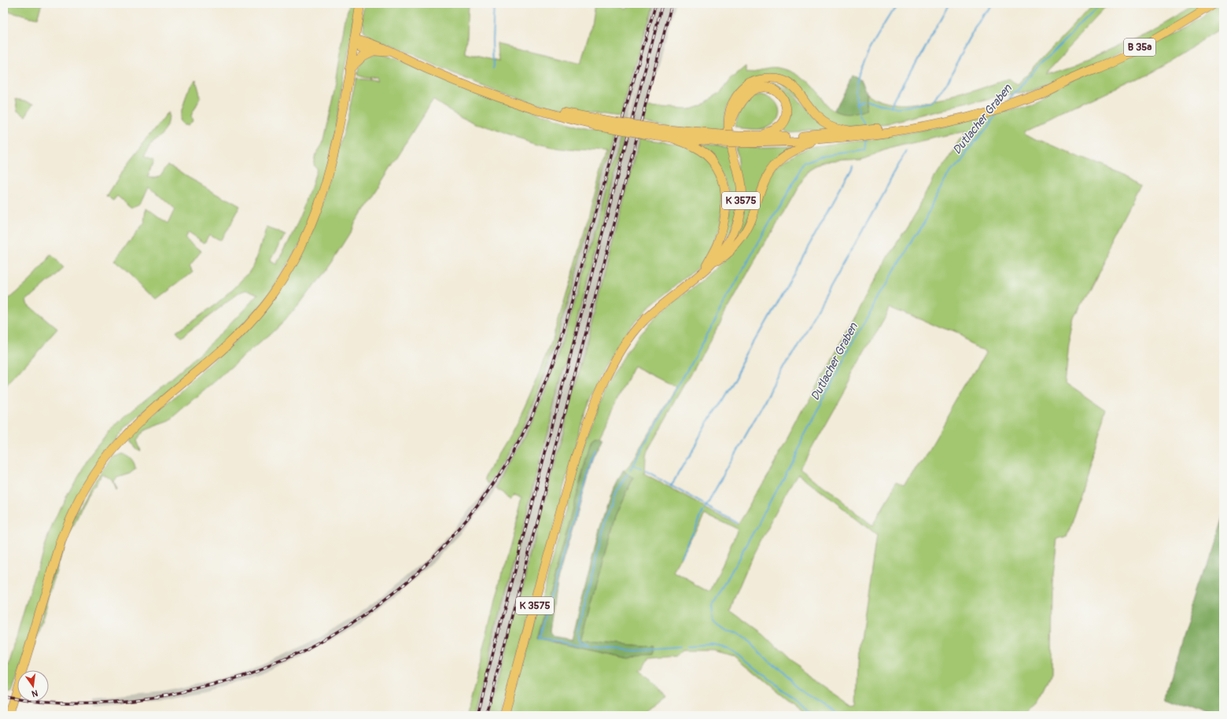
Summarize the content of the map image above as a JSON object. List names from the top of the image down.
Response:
{
  "streets": {
    "main road": ["B 35a", "K 3575"]
  },
  "water": ["Dutlacher Graben"],
  "north": "bottom"
}
